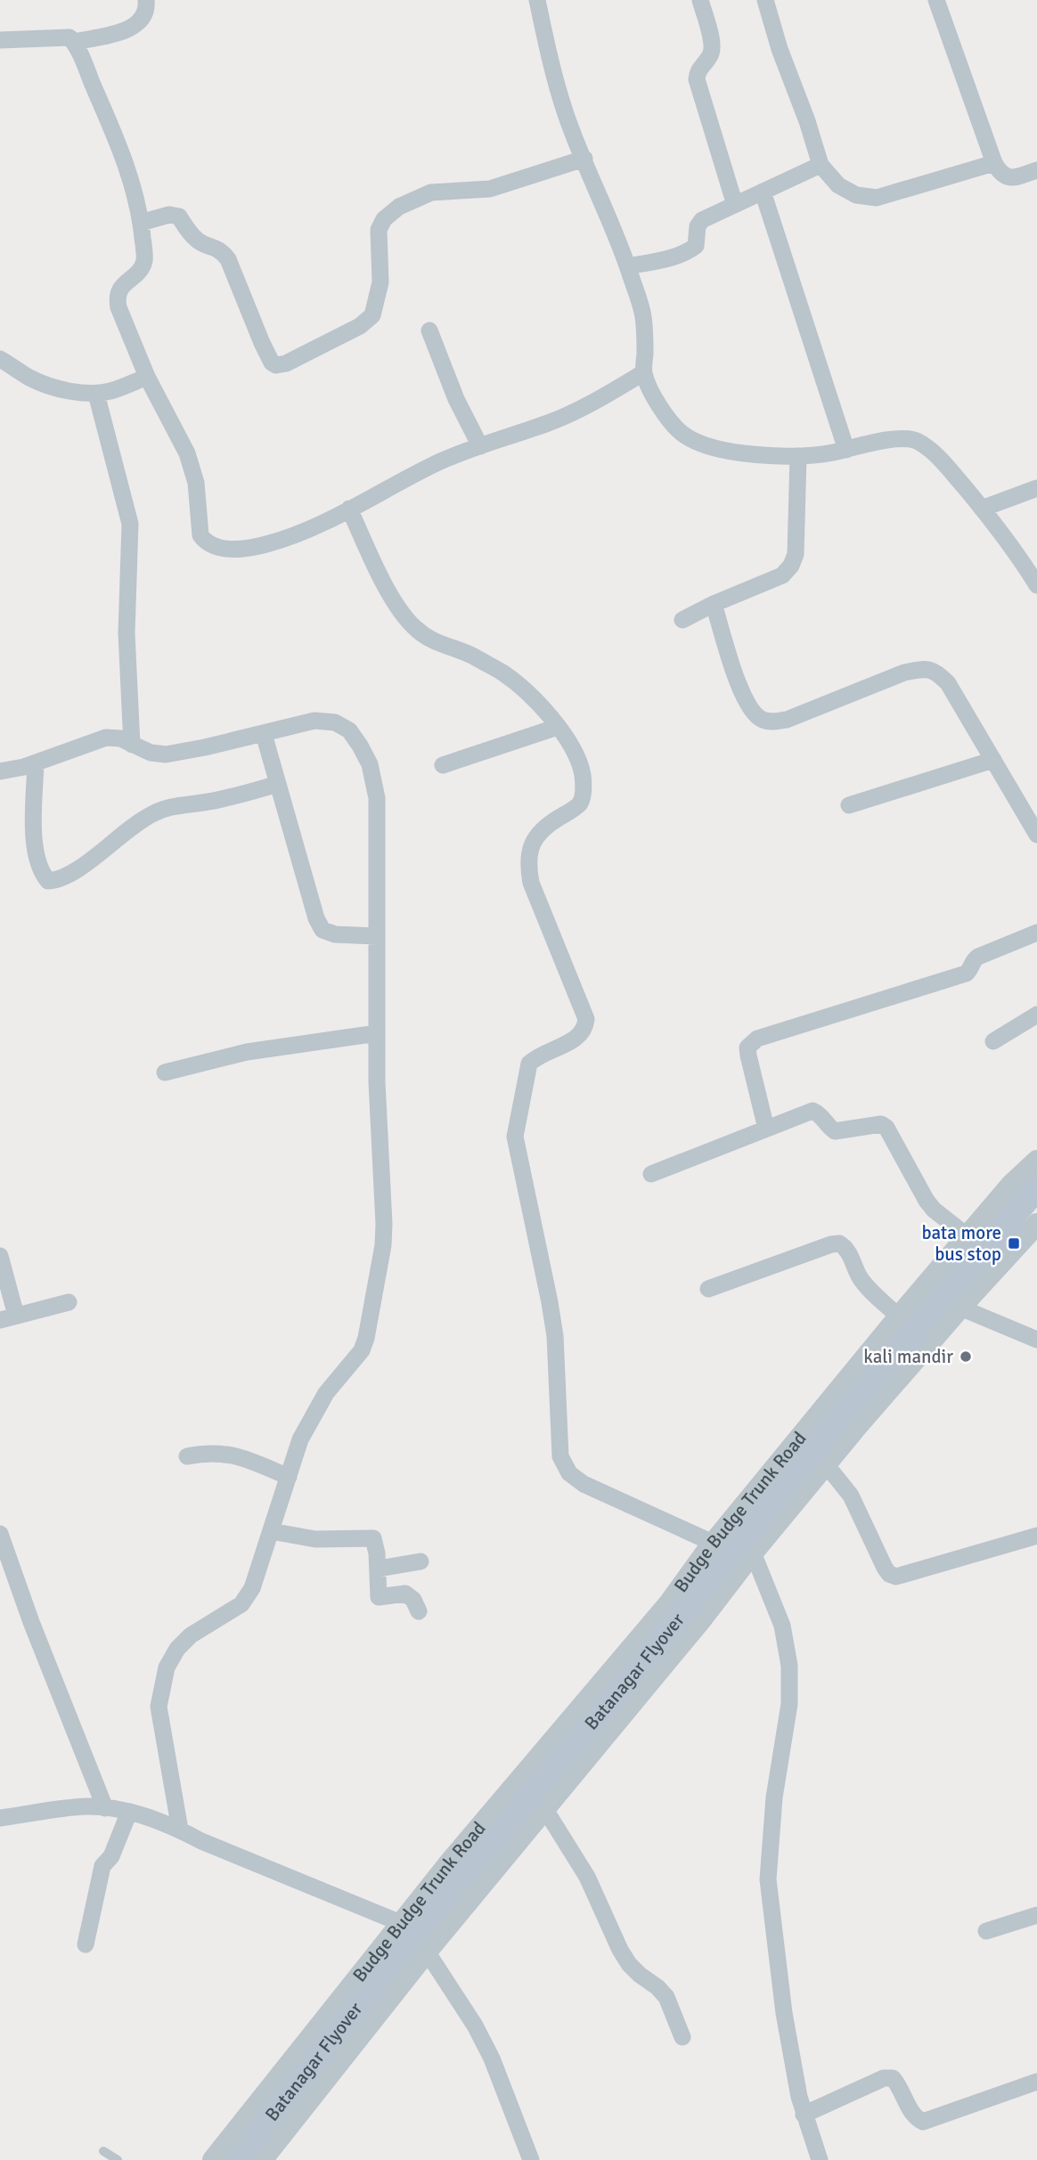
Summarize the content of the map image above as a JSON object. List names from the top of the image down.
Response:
{
  "streets": {
    "main road": ["Batanagar Flyover"],
    "street": ["Budge Budge Trunk Road"]
  },
  "places": {
    "transit": ["bata more bus stop"],
    "other": ["kali mandir"]
  }
}
